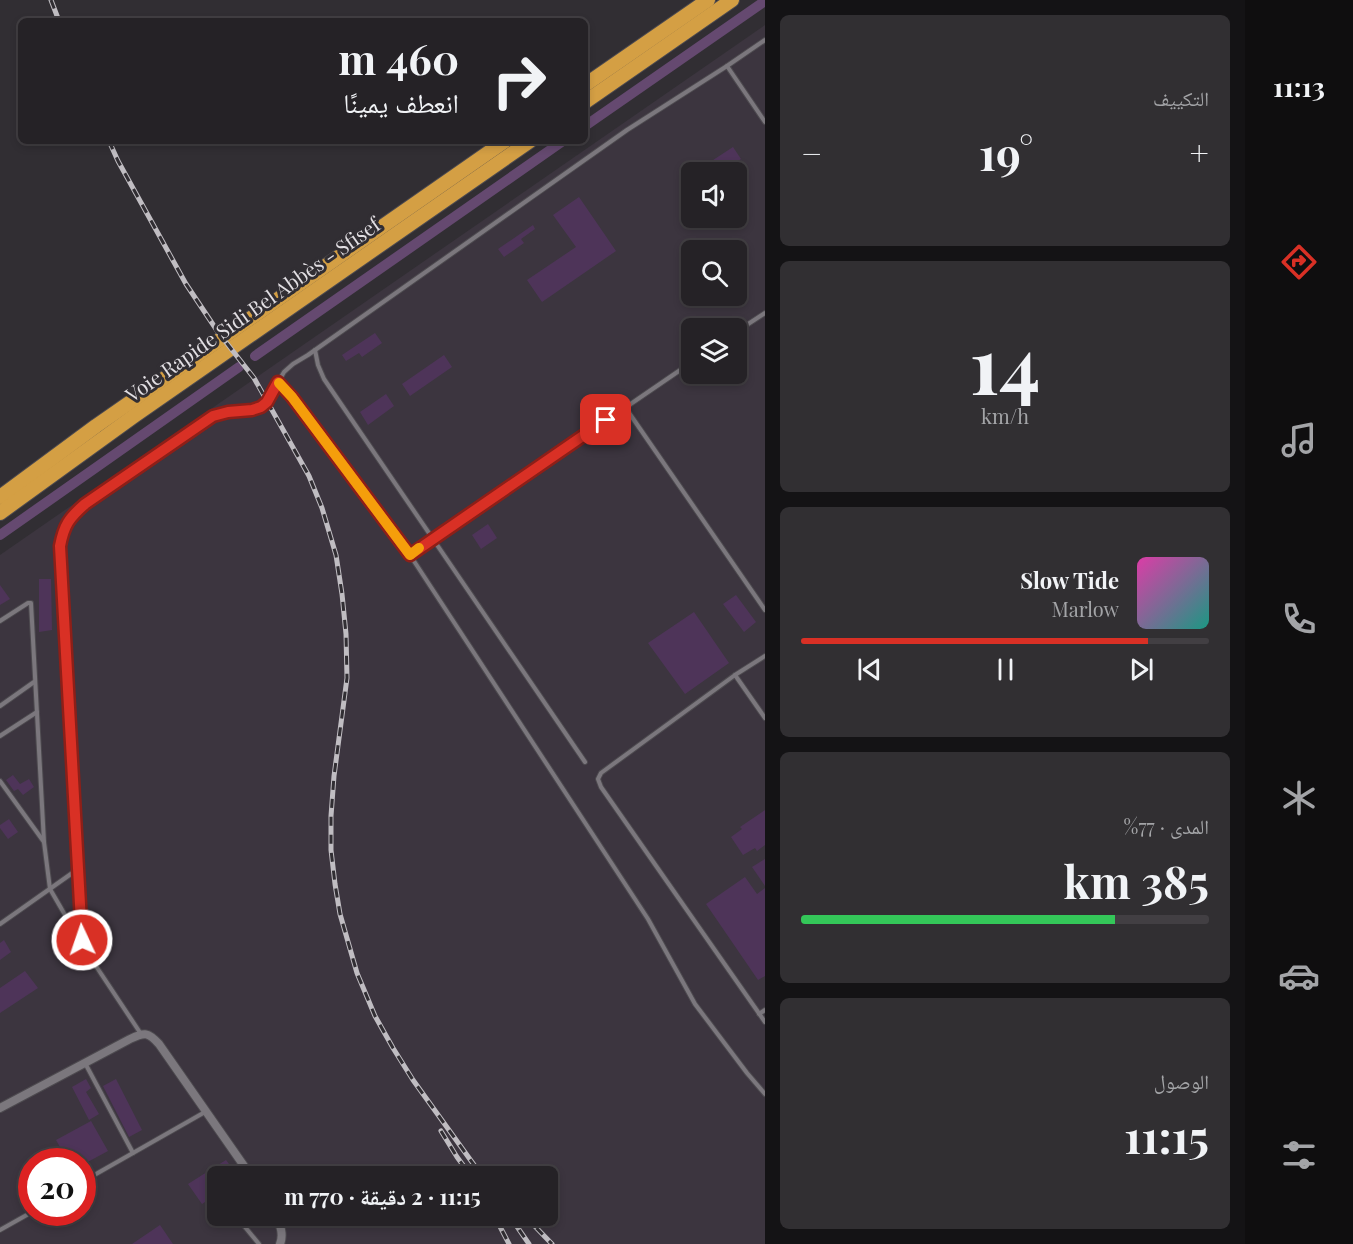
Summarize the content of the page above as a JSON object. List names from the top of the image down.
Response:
{
  "streets": {
    "highway": ["Voie Rapide Sidi Bel Abbès - Sfisef"]
  },
  "page": {
    "tabs": "11:13",
    "tile": [
      "التكييف",
      ["14", "km/h"],
      ["المدى · 77%", "385 km"],
      ["الوصول", "11:15"]
    ],
    "turn": ["460 m", "انعطف يمينًا"],
    "heat": ["−", "19°", "+"],
    "song": ["Slow Tide", "Marlow"],
    "limit": "20",
    "trip": "11:15 · 2 دقيقة · 770 m"
  }
}
